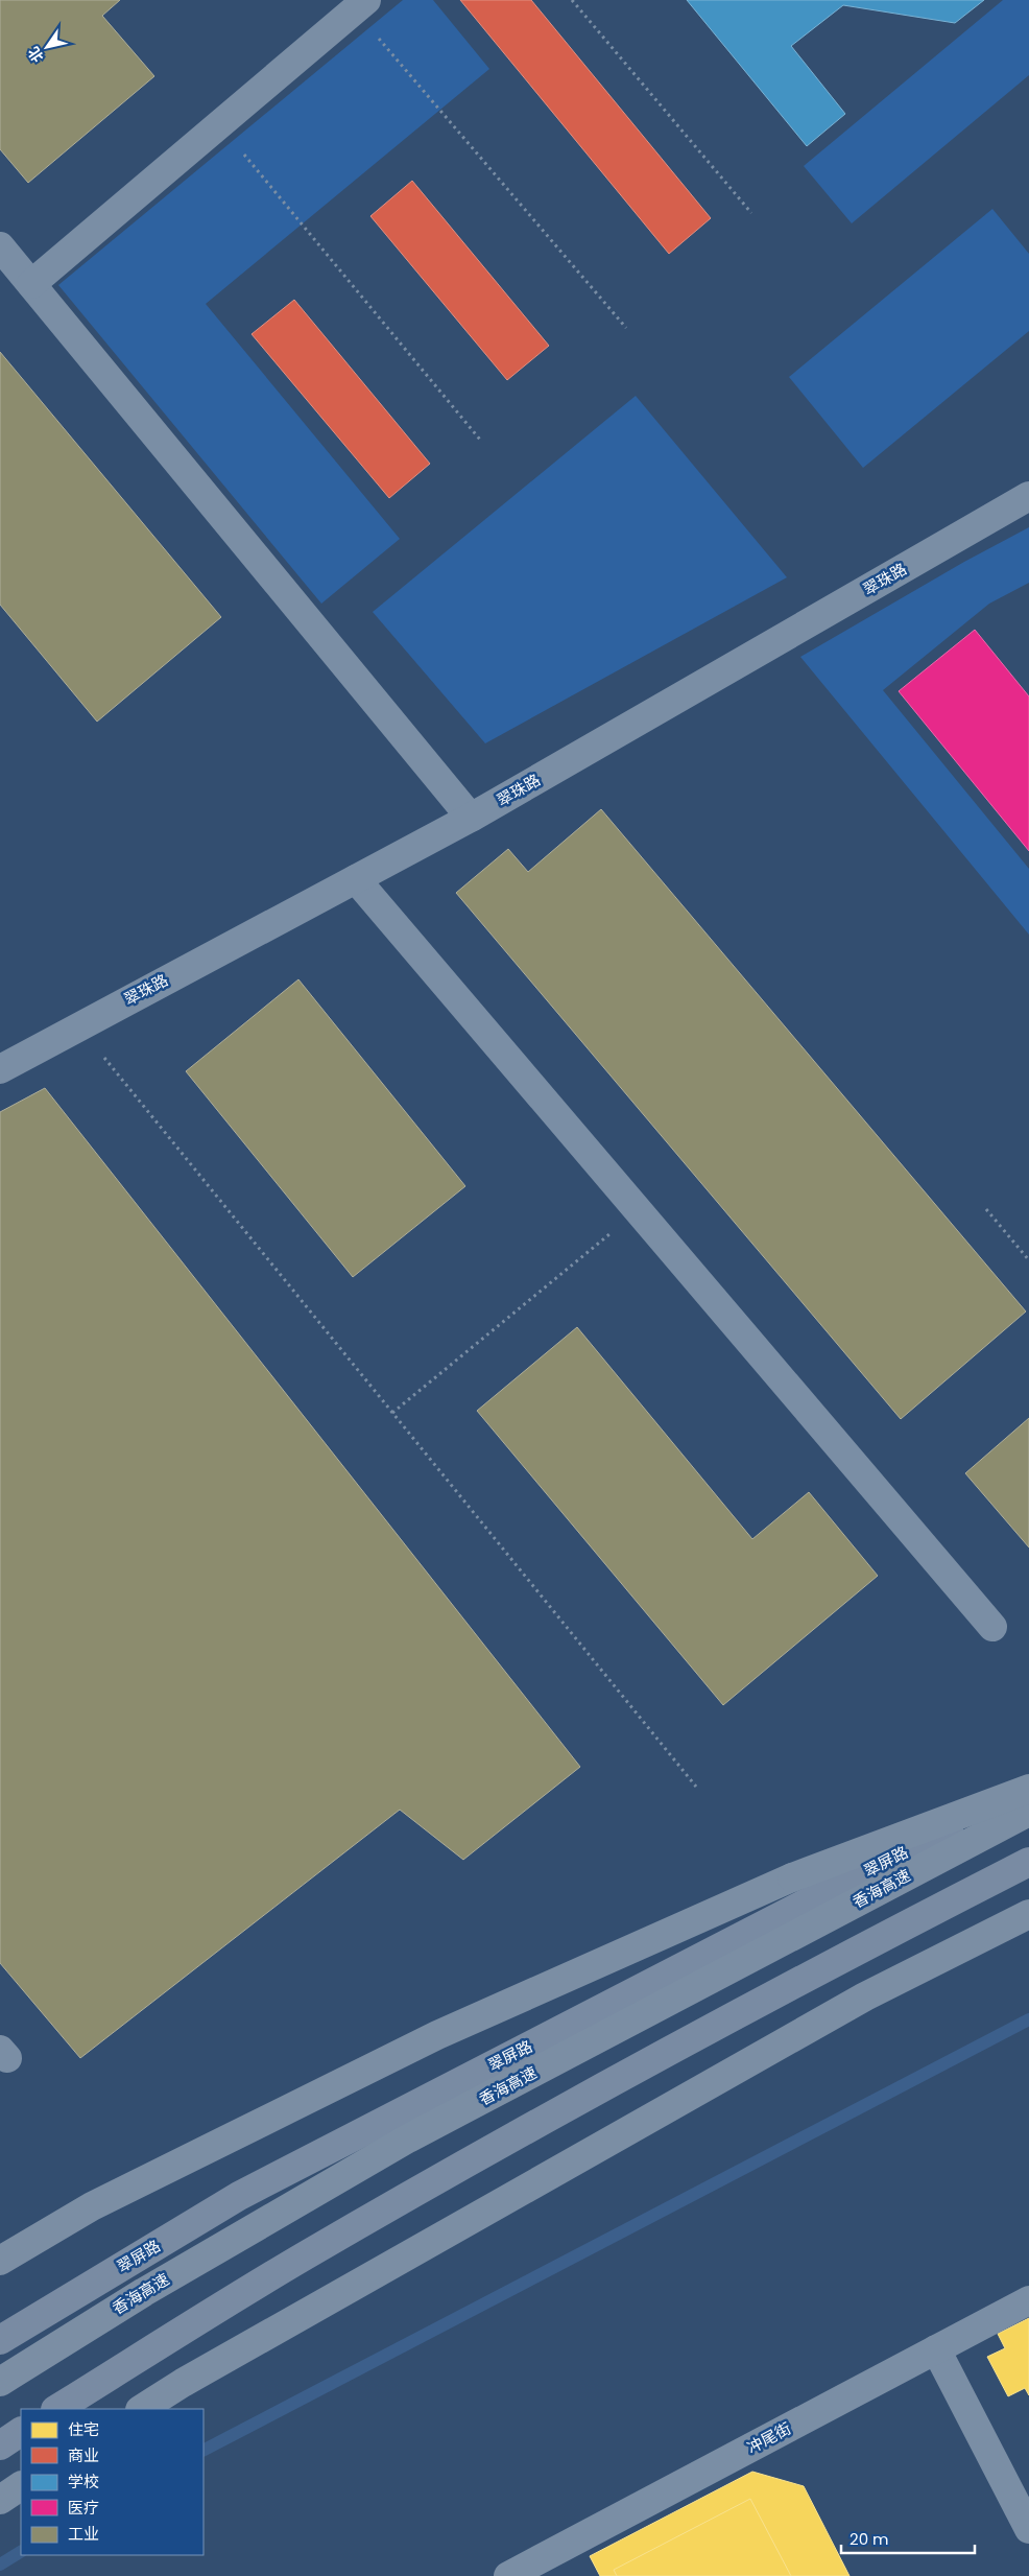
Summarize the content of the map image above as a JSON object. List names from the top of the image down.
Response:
{
  "streets": {
    "highway": ["香海高速"],
    "main road": ["翠屏路"],
    "street": ["翠珠路", "冲尾街"]
  },
  "legend": [
    "住宅",
    "商业",
    "学校",
    "医疗",
    "工业"
  ],
  "scale_bar": "20 m",
  "north": "bottom left"
}
